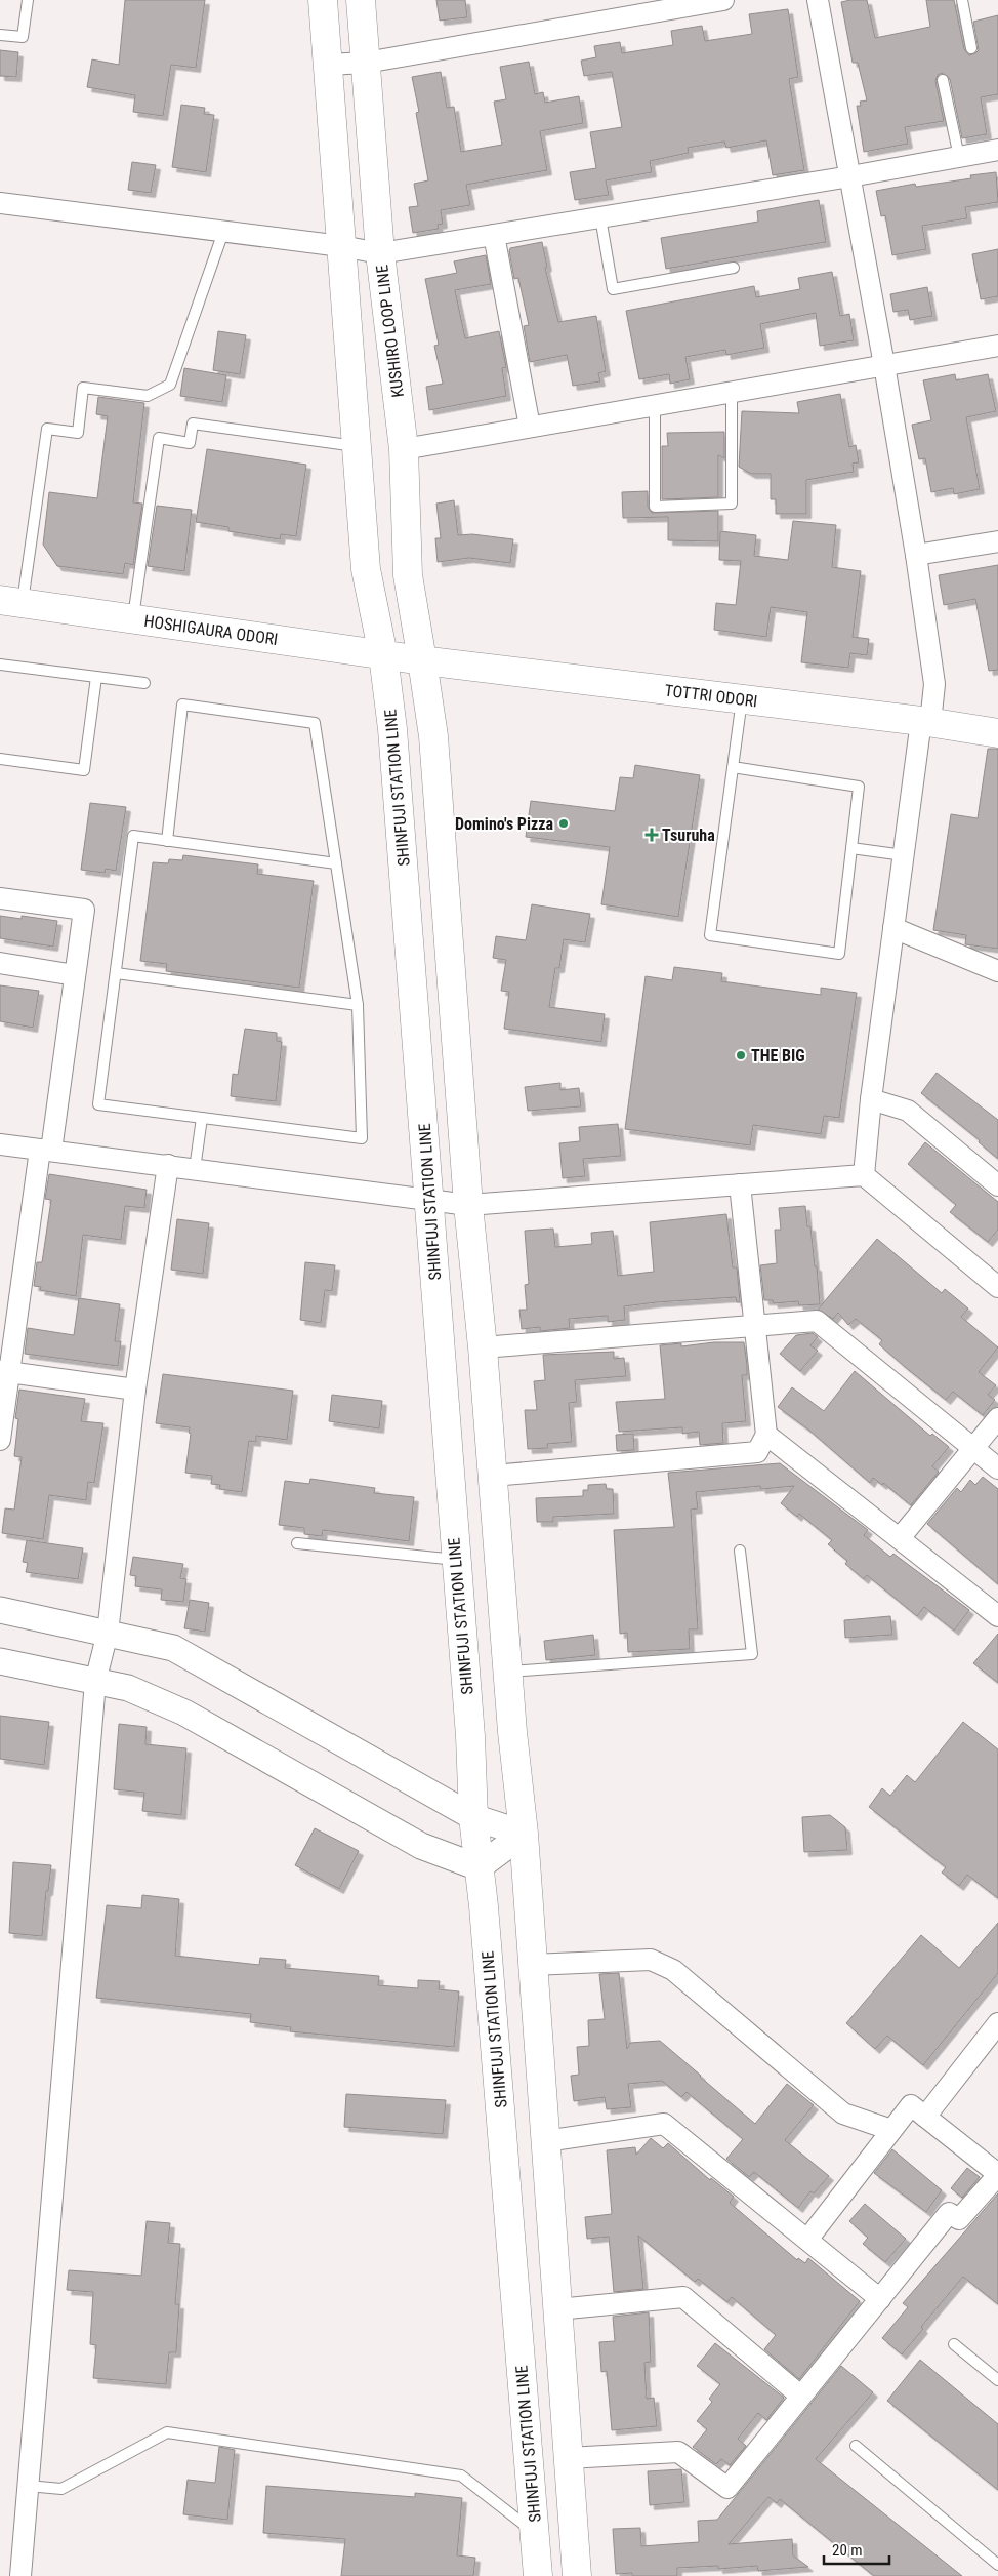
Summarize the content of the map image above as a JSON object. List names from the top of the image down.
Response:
{
  "streets": {
    "main road": [
      "KUSHIRO LOOP LINE",
      "HOSHIGAURA ODORI",
      "TOTTRI ODORI",
      "SHINFUJI STATION LINE"
    ]
  },
  "crossings": [
    ["KUSHIRO LOOP LINE", "HOSHIGAURA ODORI"],
    ["KUSHIRO LOOP LINE", "TOTTRI ODORI"],
    ["HOSHIGAURA ODORI", "TOTTRI ODORI"],
    ["HOSHIGAURA ODORI", "SHINFUJI STATION LINE"]
  ],
  "places": {
    "other": ["Domino's Pizza", "THE BIG"],
    "health": ["Tsuruha"]
  },
  "scale_bar": "20 m"
}
